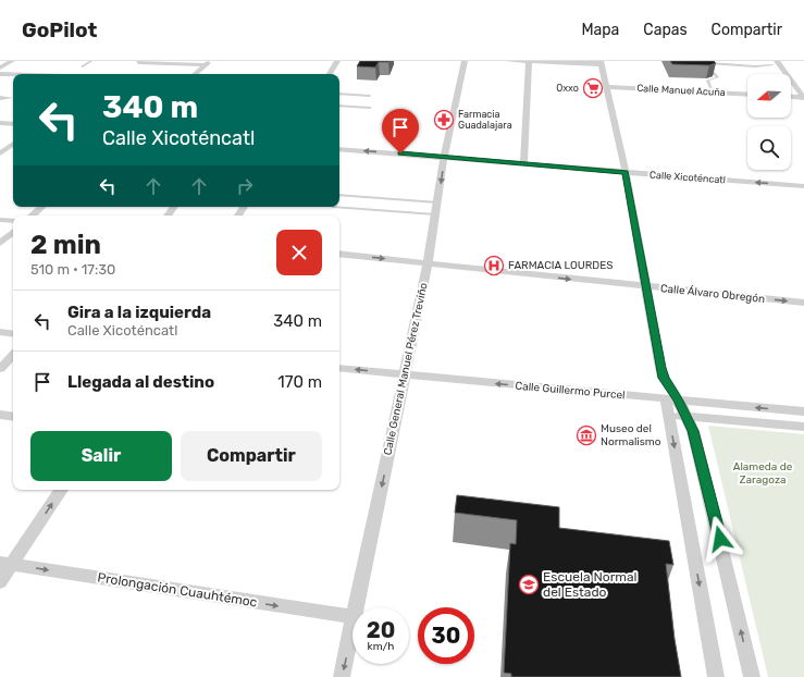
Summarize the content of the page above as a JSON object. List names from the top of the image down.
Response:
{
  "streets": {
    "street": [
      "Calle Manuel Acuña",
      "Calle Xicoténcatl",
      "Calle Álvaro Obregón",
      "Calle General Manuel Pérez Treviño",
      "Calle Guillermo Purcel",
      "Prolongación Cuauhtémoc"
    ]
  },
  "crossings": [
    ["Calle Xicoténcatl", "Calle General Manuel Pérez Treviño"],
    ["Calle Álvaro Obregón", "Calle General Manuel Pérez Treviño"],
    ["Calle General Manuel Pérez Treviño", "Calle Guillermo Purcel"]
  ],
  "one_way": [
    "Calle Xicoténcatl",
    "Calle Álvaro Obregón",
    "Calle General Manuel Pérez Treviño",
    "Calle Guillermo Purcel",
    "Prolongación Cuauhtémoc"
  ],
  "parks": ["Alameda de Zaragoza"],
  "places": {
    "supermarket": ["Oxxo"],
    "pharmacy": ["Farmacia Guadalajara"],
    "hospital": ["FARMACIA LOURDES"],
    "museum": ["Museo del Normalismo"],
    "school or university": ["Escuela Normal del Estado"]
  },
  "north": "left",
  "page": {
    "header": "GoPilot",
    "nav": ["Mapa", "Capas", "Compartir"],
    "turn": ["340 m", "Calle Xicoténcatl"],
    "heading": ["2 min", "510 m · 17:30"],
    "list": [
      {
        "name": "Gira a la izquierda",
        "note": "Calle Xicoténcatl",
        "value": "340 m"
      },
      {
        "name": "Llegada al destino",
        "value": "170 m"
      }
    ],
    "buttons": ["Salir", "Compartir"],
    "speed": "20 km/h",
    "limit": "30"
  }
}
